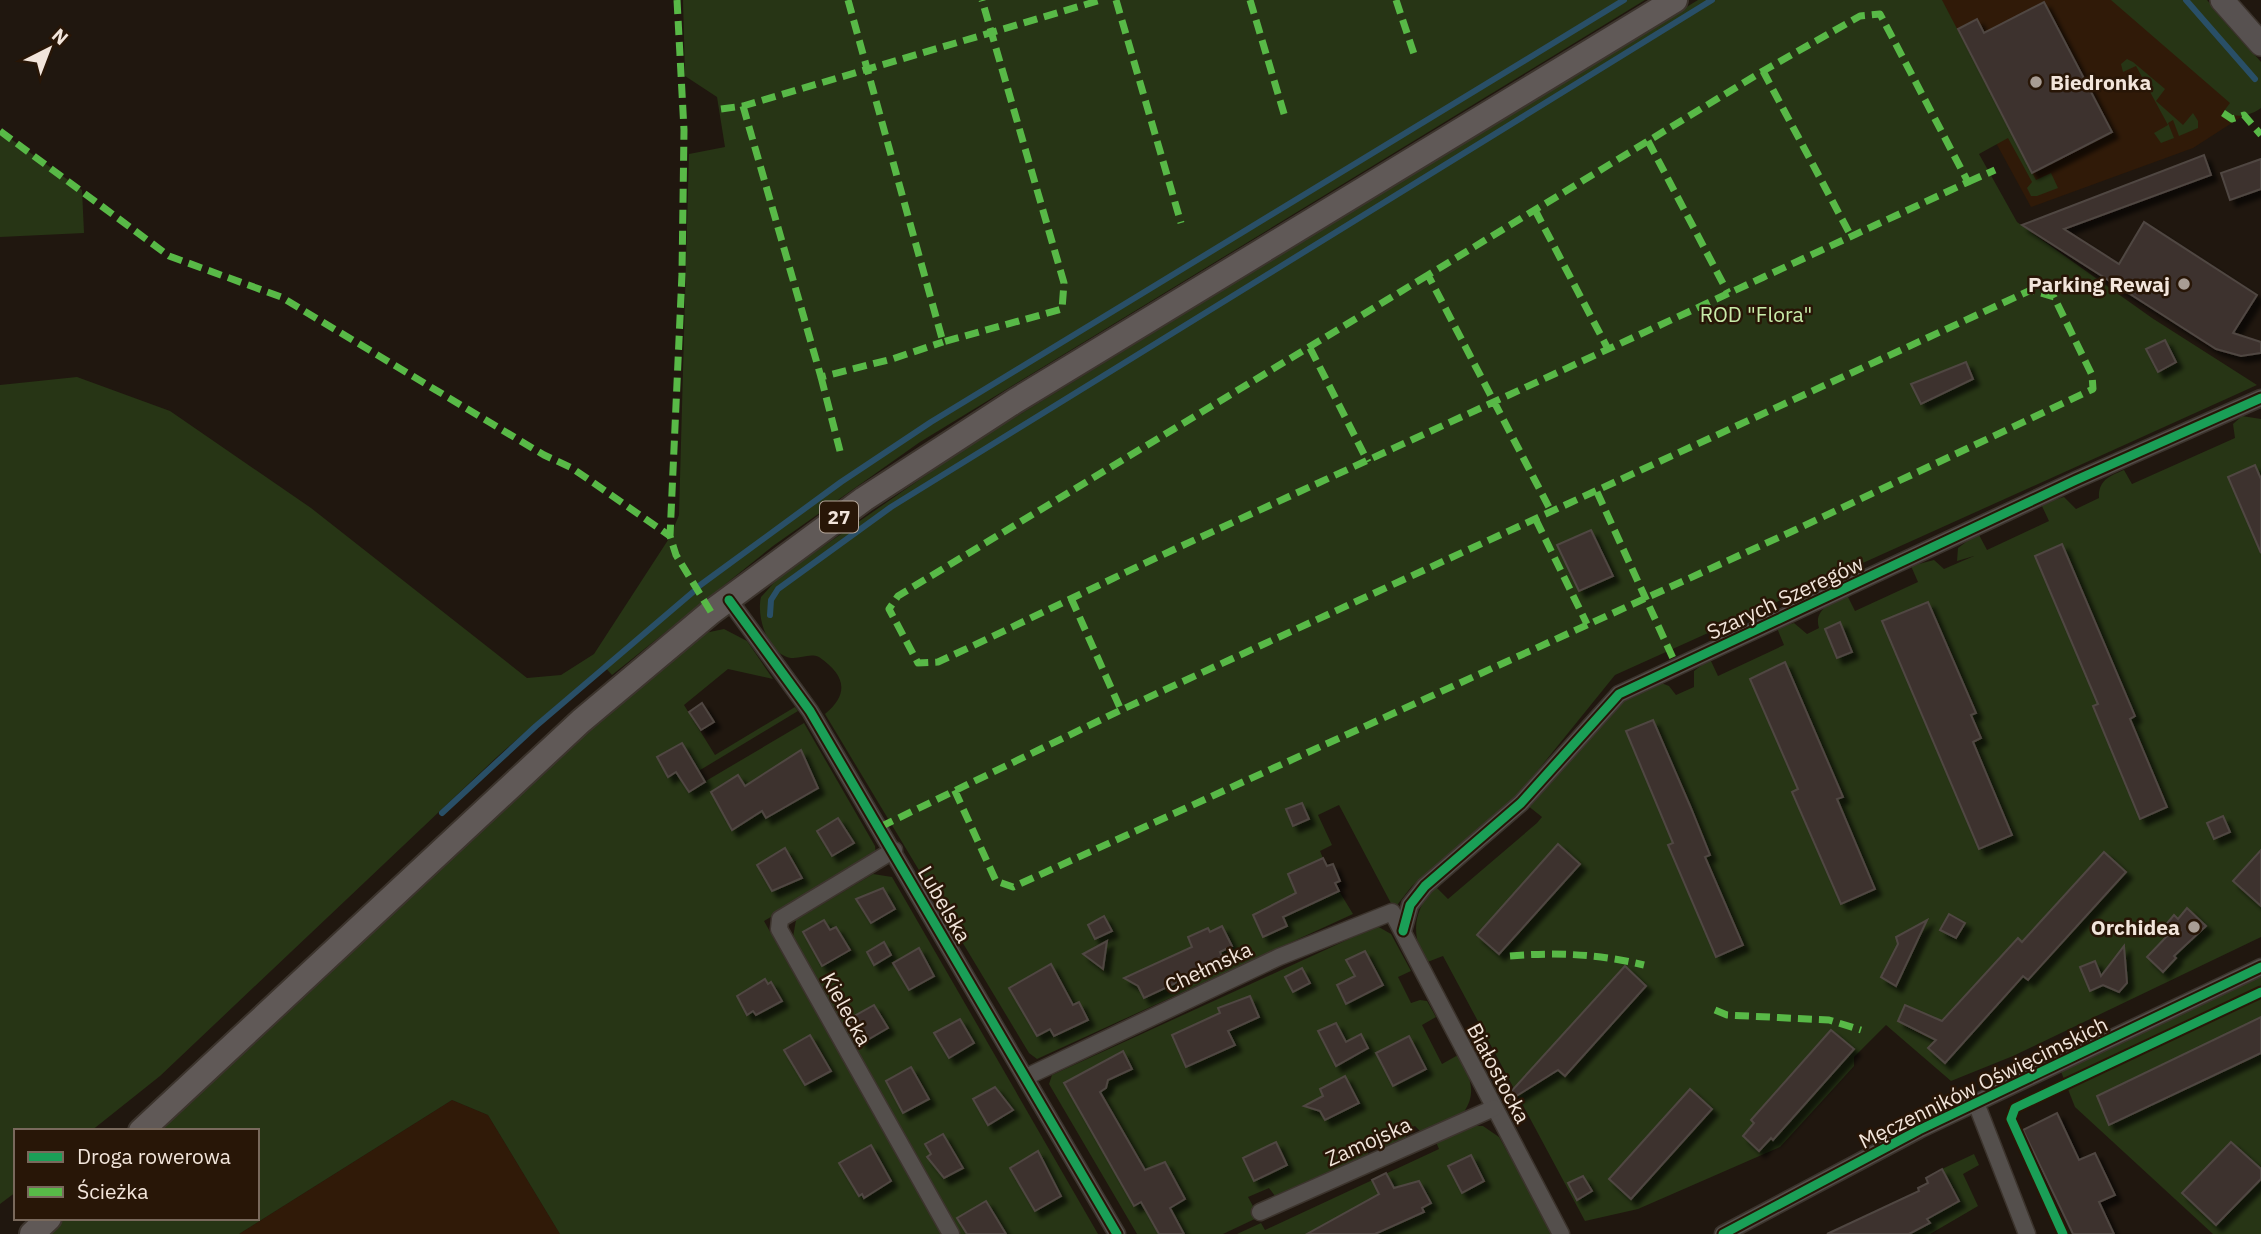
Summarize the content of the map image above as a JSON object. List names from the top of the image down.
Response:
{
  "streets": {
    "main road": ["27"],
    "street": [
      "Szarych Szeregów",
      "Lubelska",
      "Chełmska",
      "Kielecka",
      "Białostocka",
      "Męczenników Oświęcimskich",
      "Zamojska"
    ]
  },
  "crossings": [
    ["27", "Lubelska"],
    ["Szarych Szeregów", "Chełmska"],
    ["Szarych Szeregów", "Białostocka"],
    ["Lubelska", "Chełmska"],
    ["Lubelska", "Kielecka"],
    ["Chełmska", "Białostocka"],
    ["Białostocka", "Zamojska"]
  ],
  "parks": ["ROD \"Flora\""],
  "places": ["Biedronka", "Parking Rewaj", "Orchidea"],
  "legend": ["Droga rowerowa", "Ścieżka"],
  "north": "top right"
}
